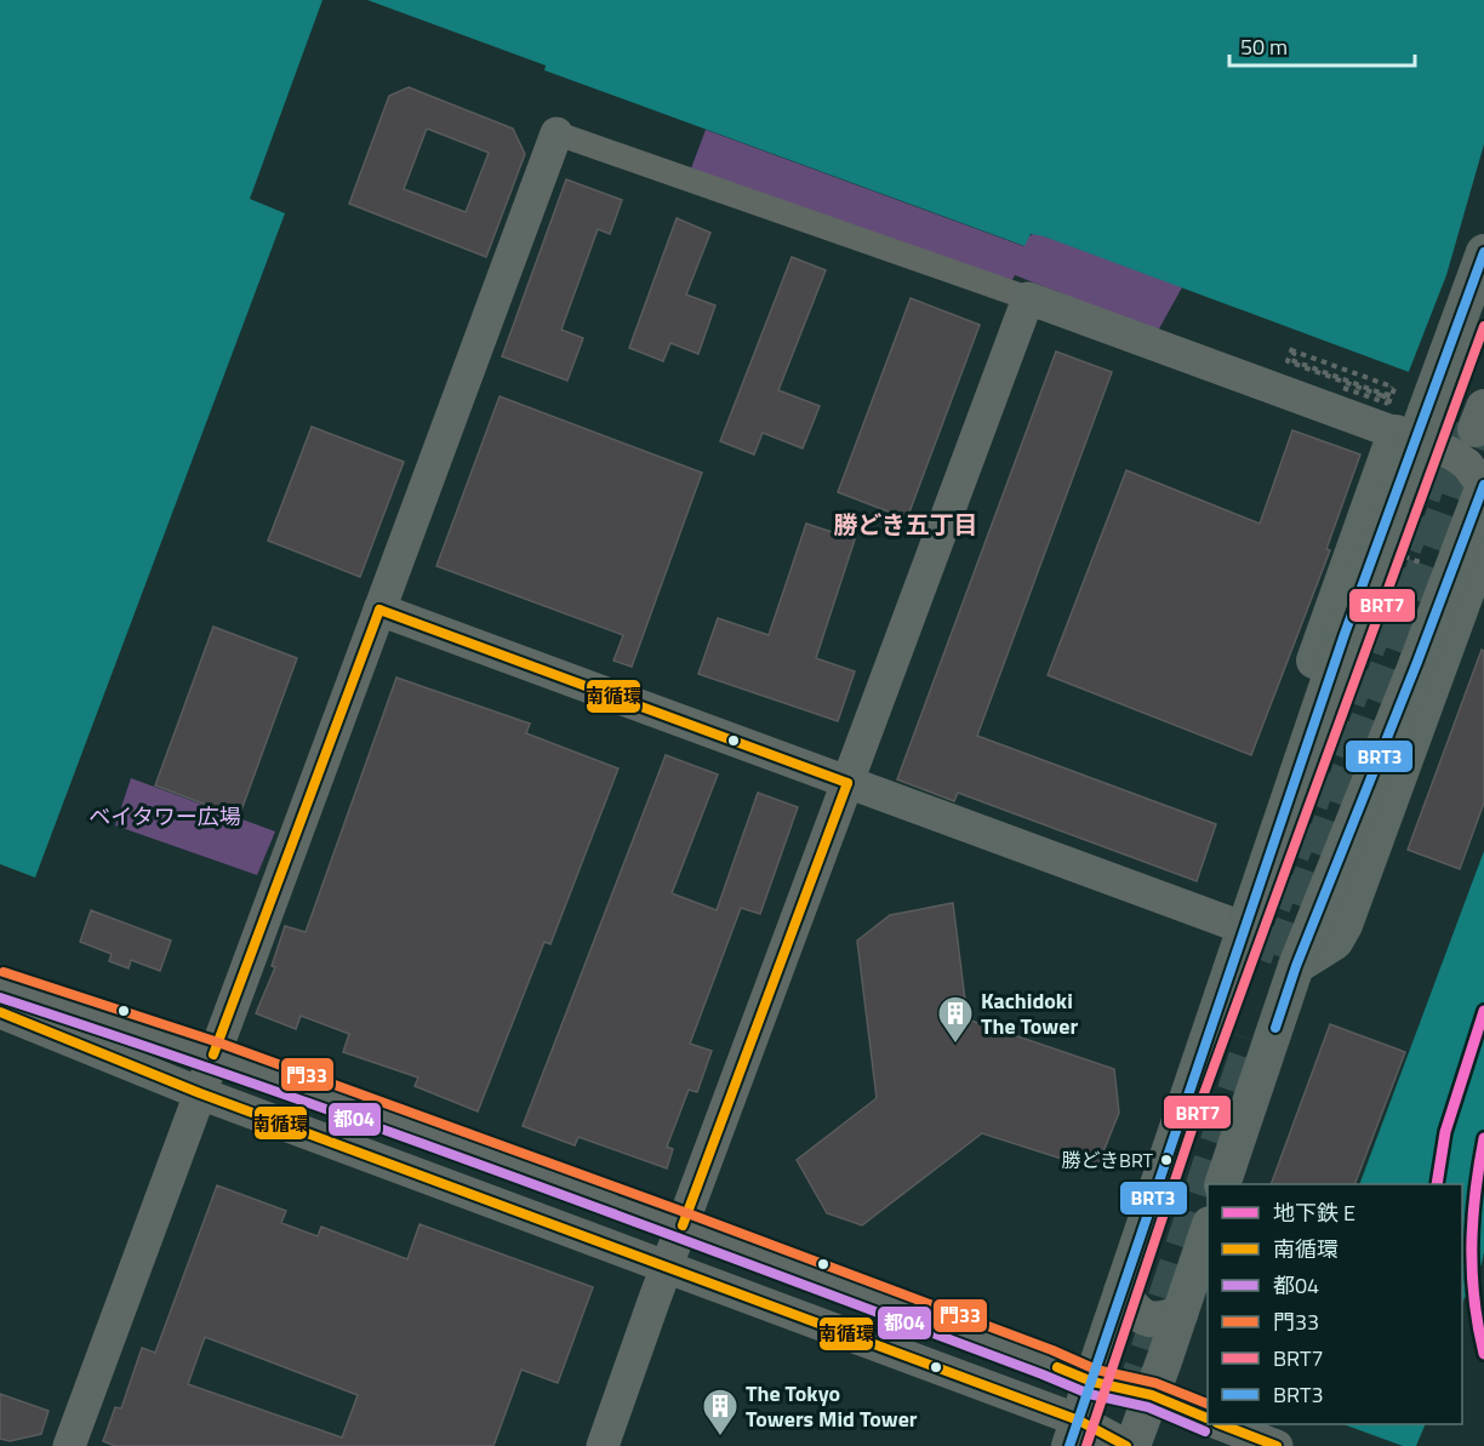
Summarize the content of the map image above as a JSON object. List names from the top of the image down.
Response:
{
  "districts": ["勝どき五丁目"],
  "parks": ["ベイタワー広場"],
  "places": {
    "building": ["Kachidoki The Tower", "The Tokyo Towers Mid Tower"],
    "other": ["勝どきBRT"]
  },
  "lines": [
    "transit line BRT3",
    "transit line BRT7",
    "transit line 南循環",
    "transit line 門33",
    "transit line 都04",
    "metro line E"
  ],
  "legend": [
    "地下鉄 E",
    "南循環",
    "都04",
    "門33",
    "BRT7",
    "BRT3"
  ],
  "scale_bar": "50 m"
}
